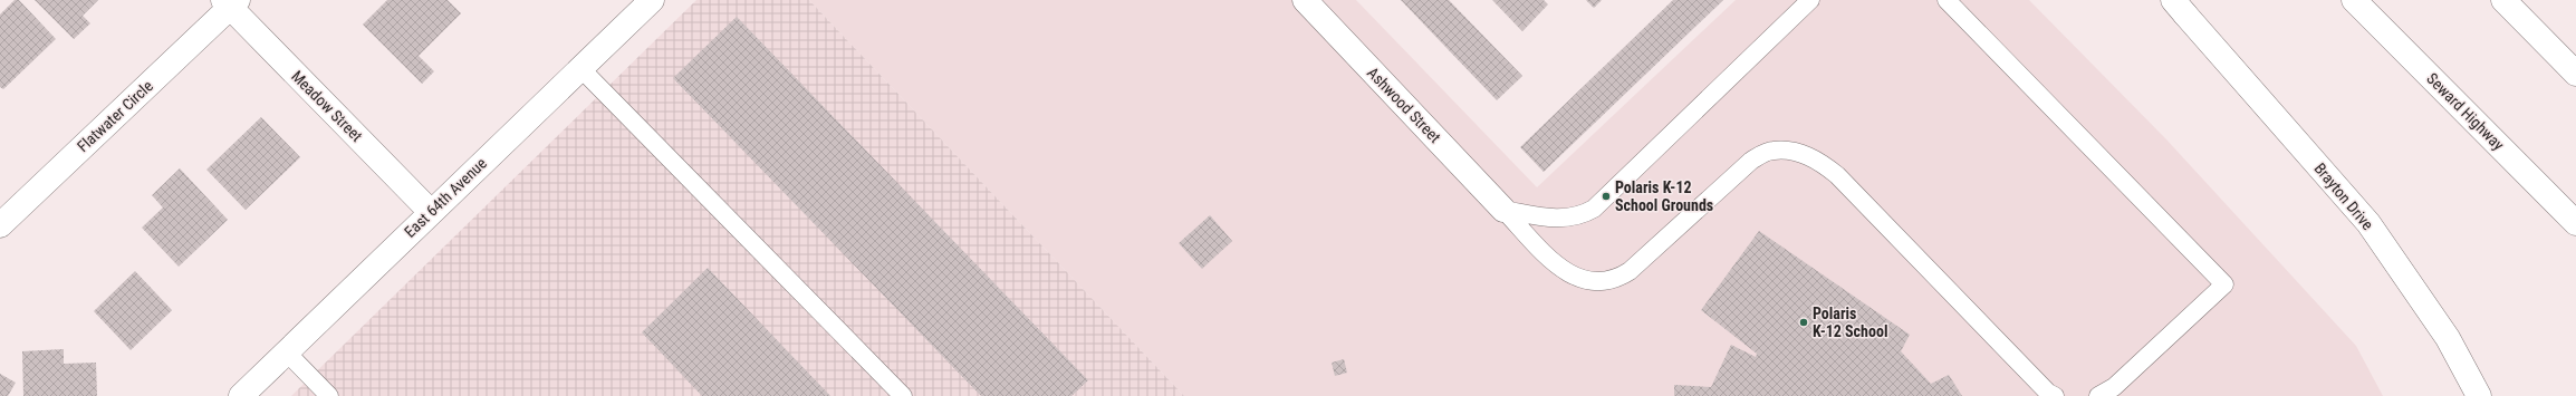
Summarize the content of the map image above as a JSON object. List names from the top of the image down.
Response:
{
  "streets": {
    "main road": [
      "Ashwood Street",
      "Meadow Street",
      "Seward Highway",
      "Flatwater Circle",
      "Brayton Drive",
      "East 64th Avenue"
    ]
  },
  "crossings": [
    ["Meadow Street", "Flatwater Circle"],
    ["Meadow Street", "East 64th Avenue"]
  ],
  "places": ["Polaris K-12 School Grounds", "Polaris K-12 School"]
}
